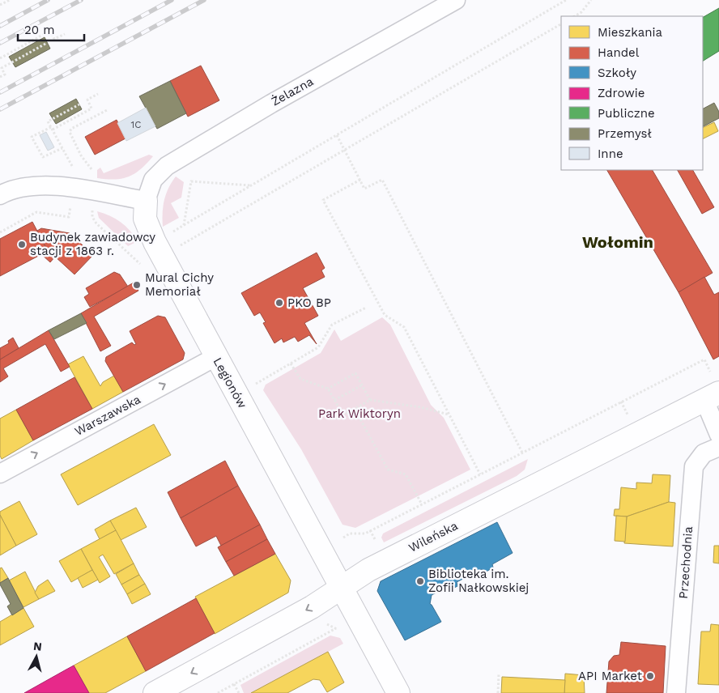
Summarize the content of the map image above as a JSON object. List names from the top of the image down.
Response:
{
  "streets": {
    "street": [
      "Żelazna",
      "Legionów",
      "Warszawska",
      "Wileńska",
      "Przechodnia"
    ]
  },
  "crossings": [
    ["Żelazna", "Legionów"],
    ["Legionów", "Warszawska"],
    ["Legionów", "Wileńska"]
  ],
  "one_way": ["Warszawska"],
  "districts": ["Wołomin"],
  "parks": ["Park Wiktoryn"],
  "places": [
    "Budynek zawiadowcy stacji z 1863 r.",
    "Mural Cichy Memoriał",
    "PKO BP",
    "Biblioteka im. Zofii Nałkowskiej",
    "API Market"
  ],
  "house_numbers": ["1C"],
  "legend": [
    "Mieszkania",
    "Handel",
    "Szkoły",
    "Zdrowie",
    "Publiczne",
    "Przemysł",
    "Inne"
  ],
  "scale_bar": "20 m",
  "north": "top"
}
